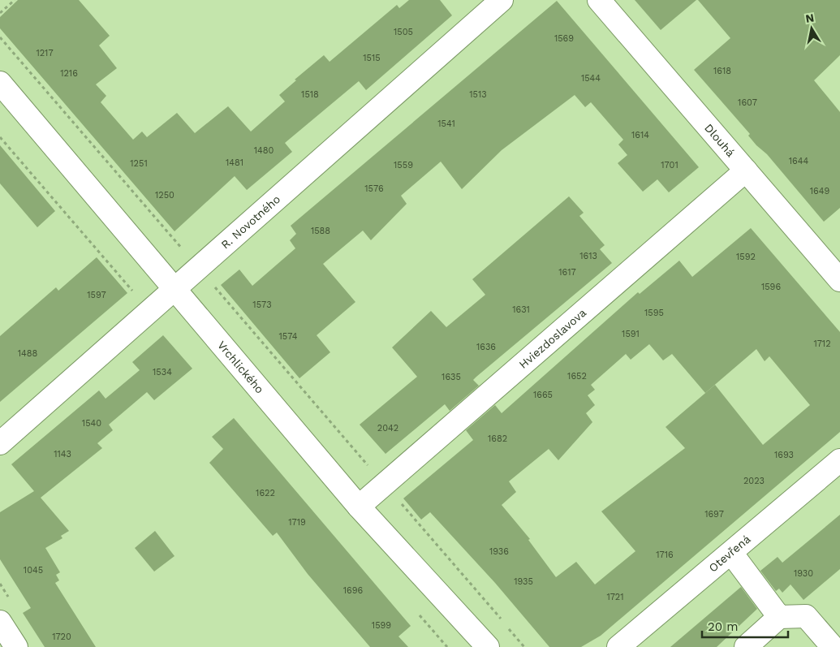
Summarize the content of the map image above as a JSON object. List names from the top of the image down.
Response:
{
  "streets": {
    "street": [
      "Dlouhá",
      "R. Novotného",
      "Hviezdoslavova",
      "Vrchlického",
      "Otevřená"
    ]
  },
  "crossings": [
    ["Dlouhá", "Hviezdoslavova"],
    ["R. Novotného", "Vrchlického"],
    ["Hviezdoslavova", "Vrchlického"]
  ],
  "house_numbers": [
    "1505",
    "1569",
    "1217",
    "1515",
    "1618",
    "1216",
    "1544",
    "1518",
    "1513",
    "1607",
    "1541",
    "1614",
    "1480",
    "1644",
    "1481",
    "1251",
    "1559",
    "1701",
    "1576",
    "1649",
    "1250",
    "1588",
    "1613",
    "1592",
    "1617",
    "1596",
    "1597",
    "1573",
    "1631",
    "1595",
    "1591",
    "1574",
    "1712",
    "1636",
    "1488",
    "1534",
    "1652",
    "1635",
    "1665",
    "1540",
    "2042",
    "1682",
    "1143",
    "1693",
    "2023",
    "1622",
    "1697",
    "1719",
    "1936",
    "1716",
    "1045",
    "1930",
    "1935",
    "1696",
    "1721",
    "1599",
    "1720"
  ],
  "scale_bar": "20 m",
  "north": "top"
}
